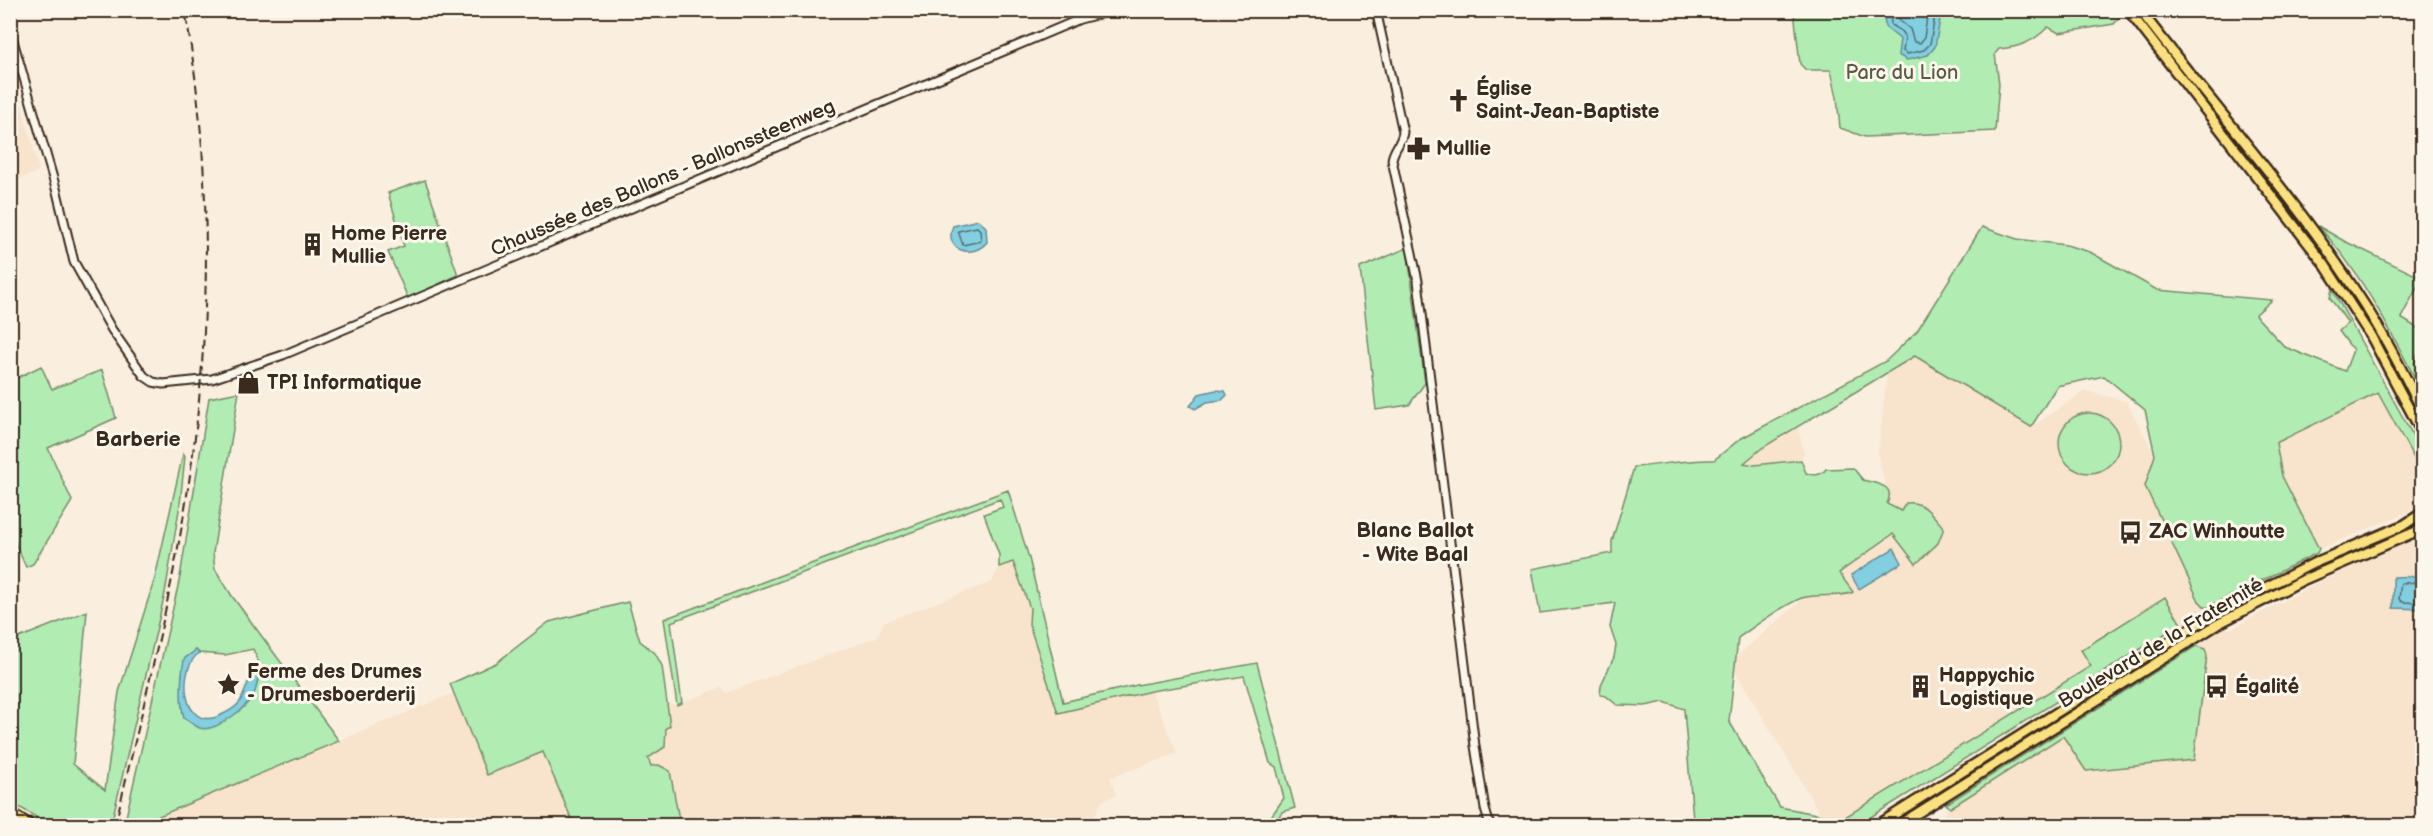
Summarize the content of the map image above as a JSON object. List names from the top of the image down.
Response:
{
  "streets": {
    "main road": ["Boulevard de la Fraternité"],
    "street": ["Chaussée des Ballons - Ballonssteenweg"]
  },
  "districts": ["Barberie", "Blanc Ballot - Wite Baal"],
  "parks": ["Parc du Lion"],
  "places": {
    "church": ["Église Saint-Jean-Baptiste"],
    "pharmacy": ["Mullie"],
    "building": ["Home Pierre Mullie", "Happychic Logistique"],
    "shop": ["TPI Informatique"],
    "bus stop": ["ZAC Winhoutte", "Égalité"],
    "place": ["Ferme des Drumes - Drumesboerderij"]
  }
}
